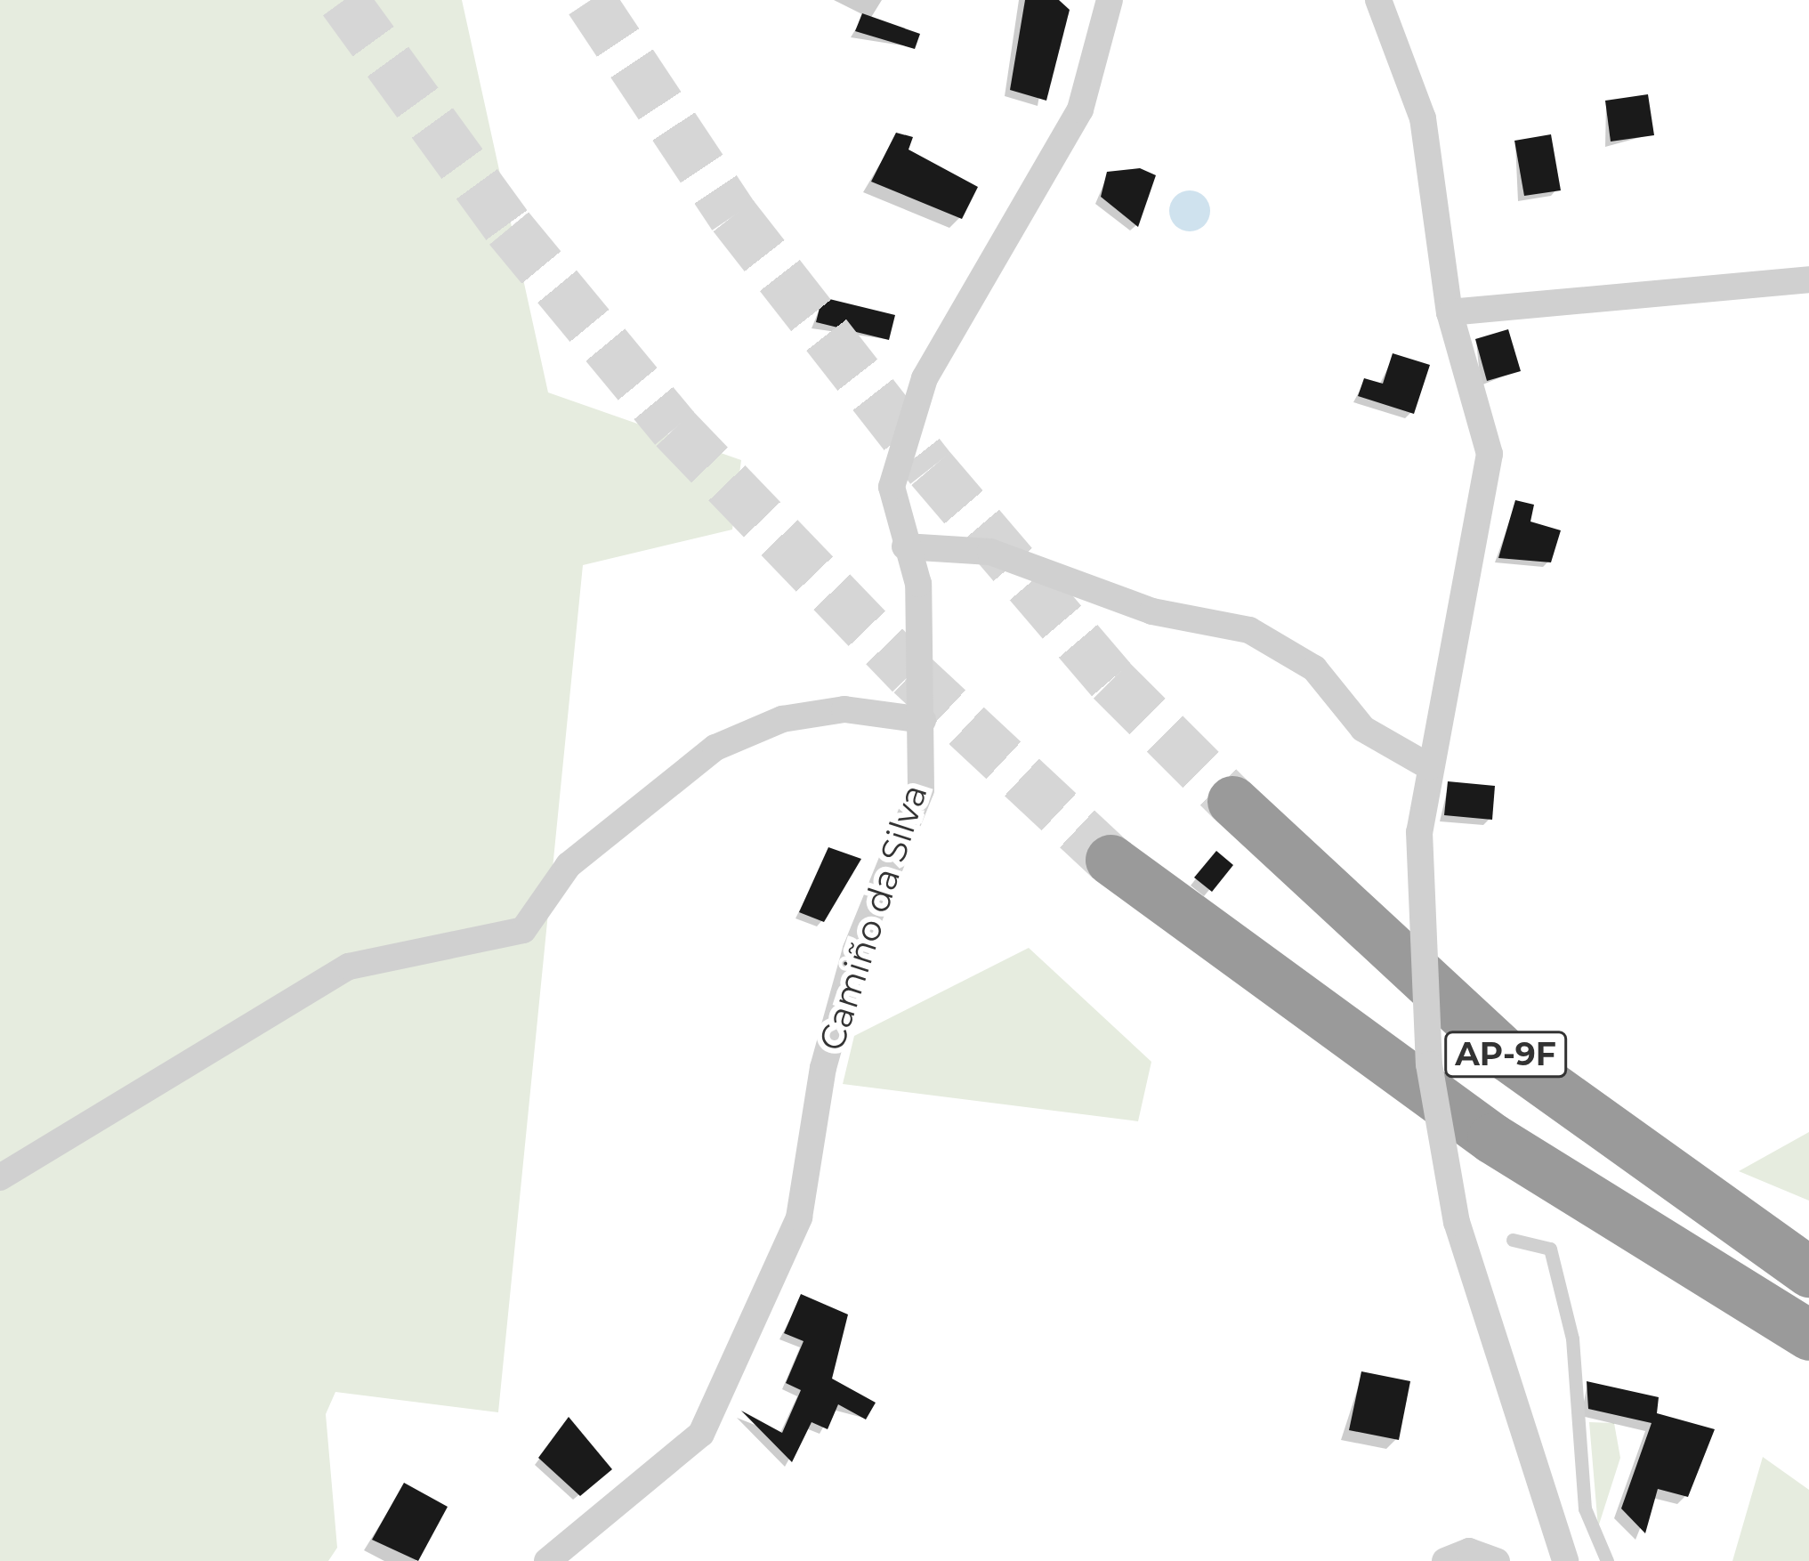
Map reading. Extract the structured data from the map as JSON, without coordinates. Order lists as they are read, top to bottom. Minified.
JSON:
{"streets":{"highway":["AP-9F"],"street":["Camiño da Silva"]}}
